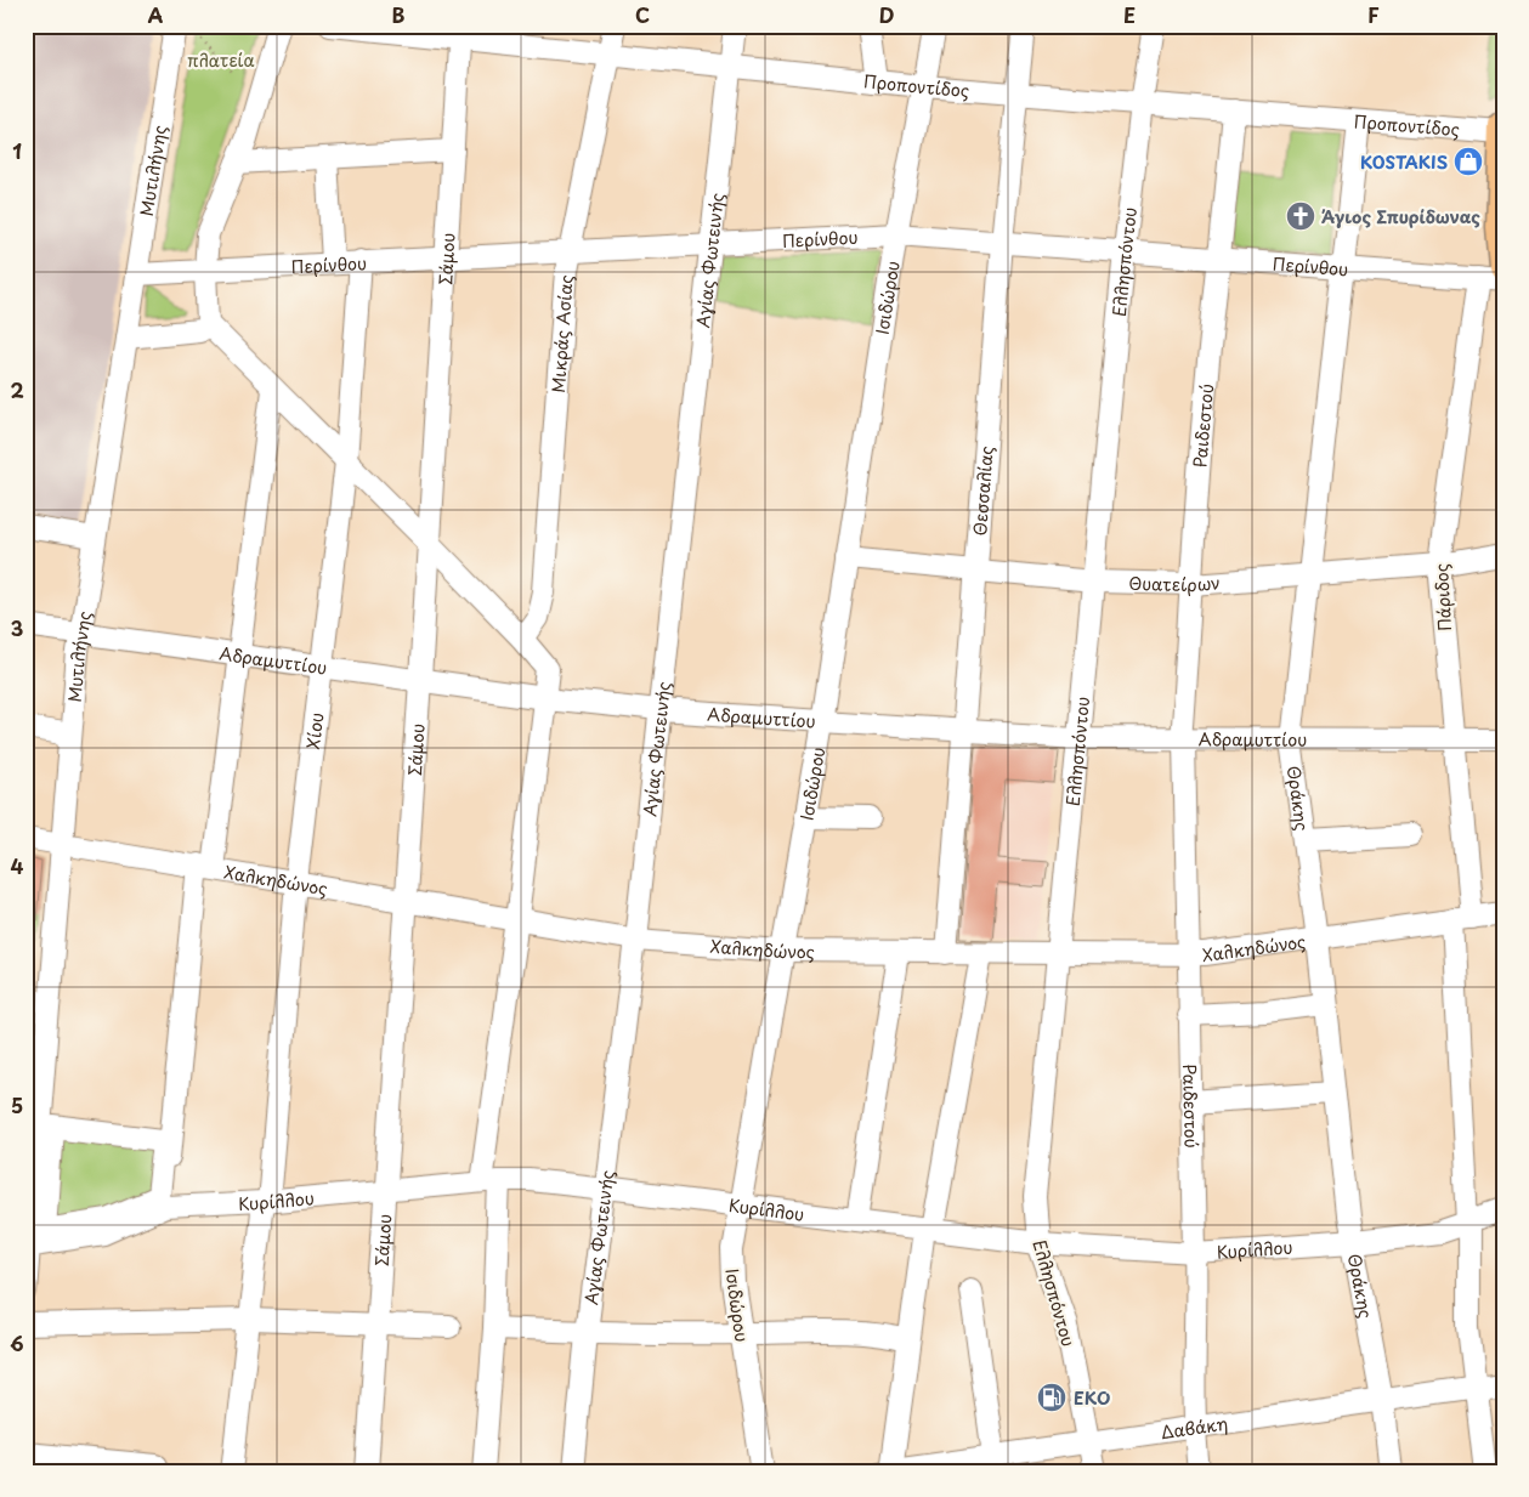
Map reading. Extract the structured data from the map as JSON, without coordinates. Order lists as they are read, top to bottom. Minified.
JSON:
{"streets":{"street":["Προποντίδος","Μυτιλήνης","Περίνθου","Σάμου","Αγίας Φωτεινής","Ελλησπόντου","Ισιδώρου","Μικράς Ασίας","Ραιδεστού","Θεσσαλίας","Θυατείρων","Πάριδος","Αδραμυττίου","Χίου","Θράκης","Χαλκηδώνος","Κυρίλλου","Δαβάκη"]},"crossings":[["Προποντίδος","Σάμου"],["Προποντίδος","Αγίας Φωτεινής"],["Προποντίδος","Ελλησπόντου"],["Προποντίδος","Ισιδώρου"],["Προποντίδος","Μικράς Ασίας"],["Προποντίδος","Ραιδεστού"],["Προποντίδος","Θεσσαλίας"],["Προποντίδος","Θράκης"],["Μυτιλήνης","Περίνθου"],["Μυτιλήνης","Αδραμυττίου"],["Μυτιλήνης","Χαλκηδώνος"],["Μυτιλήνης","Κυρίλλου"],["Περίνθου","Σάμου"],["Περίνθου","Αγίας Φωτεινής"],["Περίνθου","Ελλησπόντου"],["Περίνθου","Ισιδώρου"],["Περίνθου","Μικράς Ασίας"],["Περίνθου","Ραιδεστού"],["Περίνθου","Θεσσαλίας"],["Περίνθου","Πάριδος"],["Περίνθου","Χίου"],["Περίνθου","Θράκης"],["Σάμου","Αδραμυττίου"],["Σάμου","Χαλκηδώνος"],["Σάμου","Κυρίλλου"],["Αγίας Φωτεινής","Αδραμυττίου"],["Αγίας Φωτεινής","Χαλκηδώνος"],["Αγίας Φωτεινής","Κυρίλλου"],["Ελλησπόντου","Θυατείρων"],["Ελλησπόντου","Αδραμυττίου"],["Ελλησπόντου","Χαλκηδώνος"],["Ελλησπόντου","Κυρίλλου"],["Ελλησπόντου","Δαβάκη"],["Ισιδώρου","Θυατείρων"],["Ισιδώρου","Αδραμυττίου"],["Ισιδώρου","Χαλκηδώνος"],["Ισιδώρου","Κυρίλλου"],["Ραιδεστού","Θυατείρων"],["Ραιδεστού","Αδραμυττίου"],["Ραιδεστού","Χαλκηδώνος"],["Ραιδεστού","Κυρίλλου"],["Ραιδεστού","Δαβάκη"],["Θεσσαλίας","Θυατείρων"],["Θεσσαλίας","Αδραμυττίου"],["Θεσσαλίας","Χαλκηδώνος"],["Θυατείρων","Πάριδος"],["Θυατείρων","Θράκης"],["Πάριδος","Αδραμυττίου"],["Πάριδος","Χαλκηδώνος"],["Πάριδος","Κυρίλλου"],["Πάριδος","Δαβάκη"],["Αδραμυττίου","Χίου"],["Αδραμυττίου","Θράκης"],["Χίου","Χαλκηδώνος"],["Χίου","Κυρίλλου"],["Θράκης","Χαλκηδώνος"],["Θράκης","Κυρίλλου"],["Θράκης","Δαβάκη"]],"parks":["πλατεία"],"places":{"shop":["KOSTAKIS"],"church":["Άγιος Σπυρίδωνας"],"fuel station":["ΕΚΟ"]},"grid":{"columns":["A","B","C","D","E","F"],"rows":["1","2","3","4","5","6"]}}
